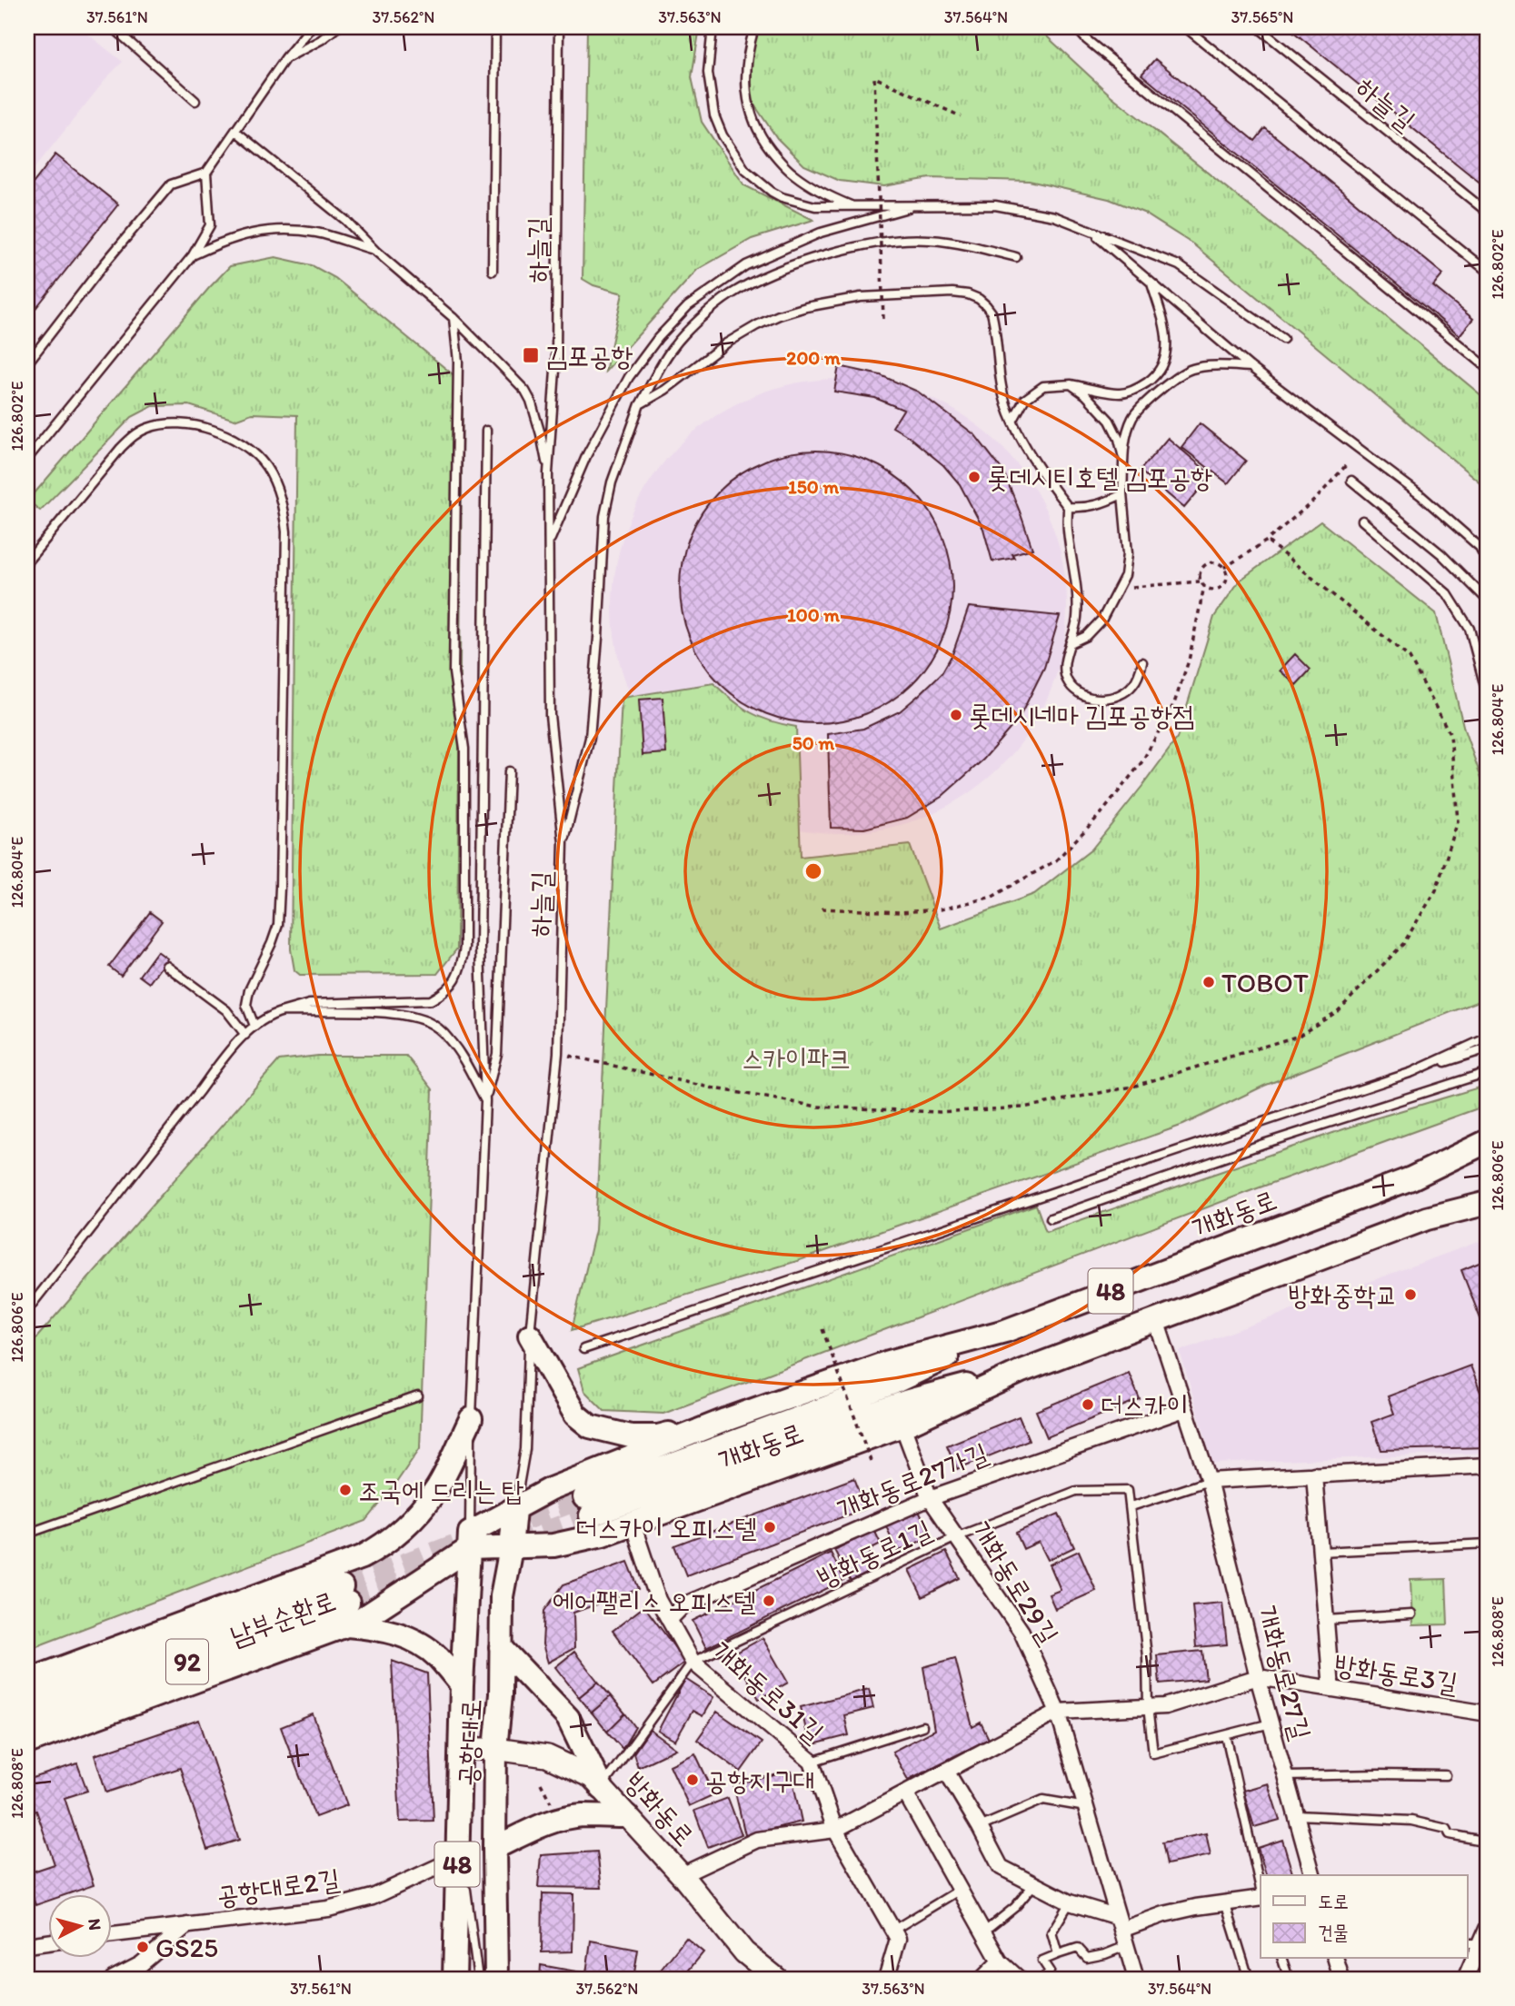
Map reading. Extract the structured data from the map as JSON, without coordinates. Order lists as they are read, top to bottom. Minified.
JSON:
{"streets":{"main road":["개화동로","48","남부순환로","92","공항대로","방화동로"],"street":["개화동로27가길","개화동로29길","개화동로27길","방화동로3길","개화동로31길","공항대로2길"],"lane":["하늘길","방화동로1길"]},"crossings":[["하늘길","개화동로"],["하늘길","남부순환로"],["하늘길","공항대로"],["개화동로","개화동로29길"],["개화동로","남부순환로"],["개화동로","개화동로27길"],["개화동로","개화동로31길"],["개화동로","공항대로"],["개화동로27가길","개화동로29길"],["개화동로27가길","개화동로27길"],["개화동로27가길","개화동로31길"],["방화동로1길","개화동로29길"],["방화동로1길","개화동로31길"],["방화동로1길","방화동로"],["개화동로29길","방화동로3길"],["남부순환로","92"],["남부순환로","공항대로"],["개화동로27길","방화동로3길"],["방화동로3길","개화동로31길"],["방화동로3길","방화동로"],["공항대로","방화동로"],["공항대로","공항대로2길"]],"parks":["스카이파크"],"places":{"transit":["김포공항"],"other":["롯데시티호텔 김포공항","롯데시네마 김포공항점","TOBOT","방화중학교","더스카이","조국에 드리는 탑","더스카이 오피스텔","에어팰리스 오피스텔","공항지구대","GS25"]},"legend":["도로","건물"],"north":"right","coordinates":["37.561°N","37.562°N","37.563°N","37.564°N","37.565°N","126.802°E","126.804°E","126.806°E","126.808°E"],"rings":["200 m","150 m","100 m","50 m"]}
